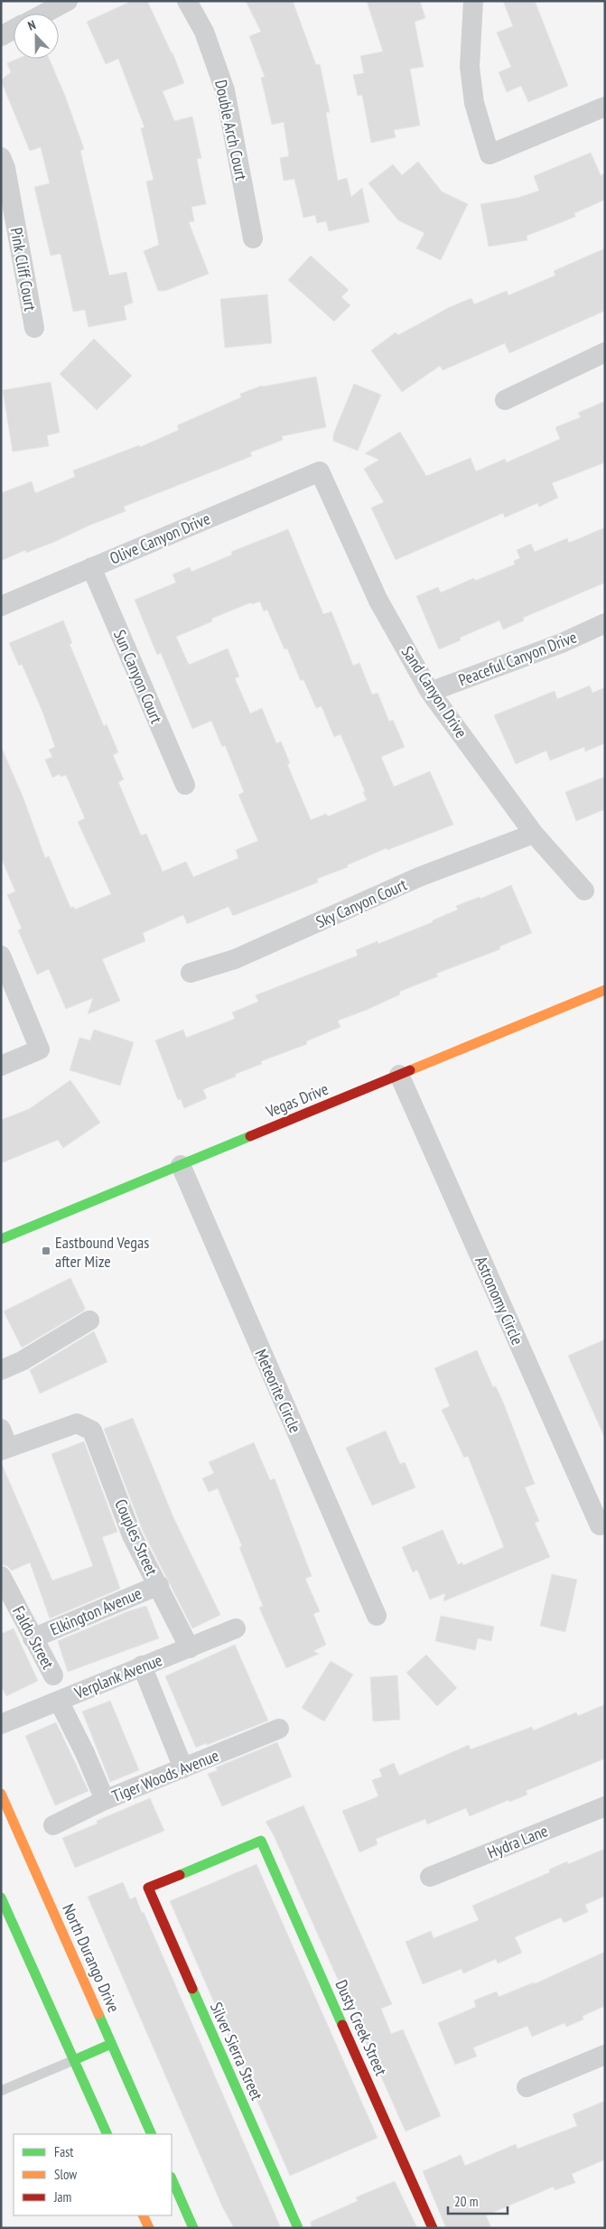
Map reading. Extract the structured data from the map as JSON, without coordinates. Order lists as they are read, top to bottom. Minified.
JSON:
{"streets":{"main road":["Vegas Drive","North Durango Drive","Dusty Creek Street","Silver Sierra Street"],"street":["Double Arch Court","Pink Cliff Court","Olive Canyon Drive","Peaceful Canyon Drive","Sun Canyon Court","Sand Canyon Drive","Sky Canyon Court","Astronomy Circle","Meteorite Circle","Couples Street","Elkington Avenue","Faldo Street","Verplank Avenue","Tiger Woods Avenue","Hydra Lane"]},"crossings":[["Olive Canyon Drive","Sun Canyon Court"],["Olive Canyon Drive","Sand Canyon Drive"],["Peaceful Canyon Drive","Sand Canyon Drive"],["Sand Canyon Drive","Sky Canyon Court"],["Vegas Drive","Astronomy Circle"],["Vegas Drive","Meteorite Circle"],["Couples Street","Elkington Avenue"],["Couples Street","Verplank Avenue"],["Elkington Avenue","Faldo Street"],["Dusty Creek Street","Silver Sierra Street"]],"places":{"transit":["Eastbound Vegas after Mize"]},"legend":["Fast","Slow","Jam"],"scale_bar":"20 m","north":"top"}
